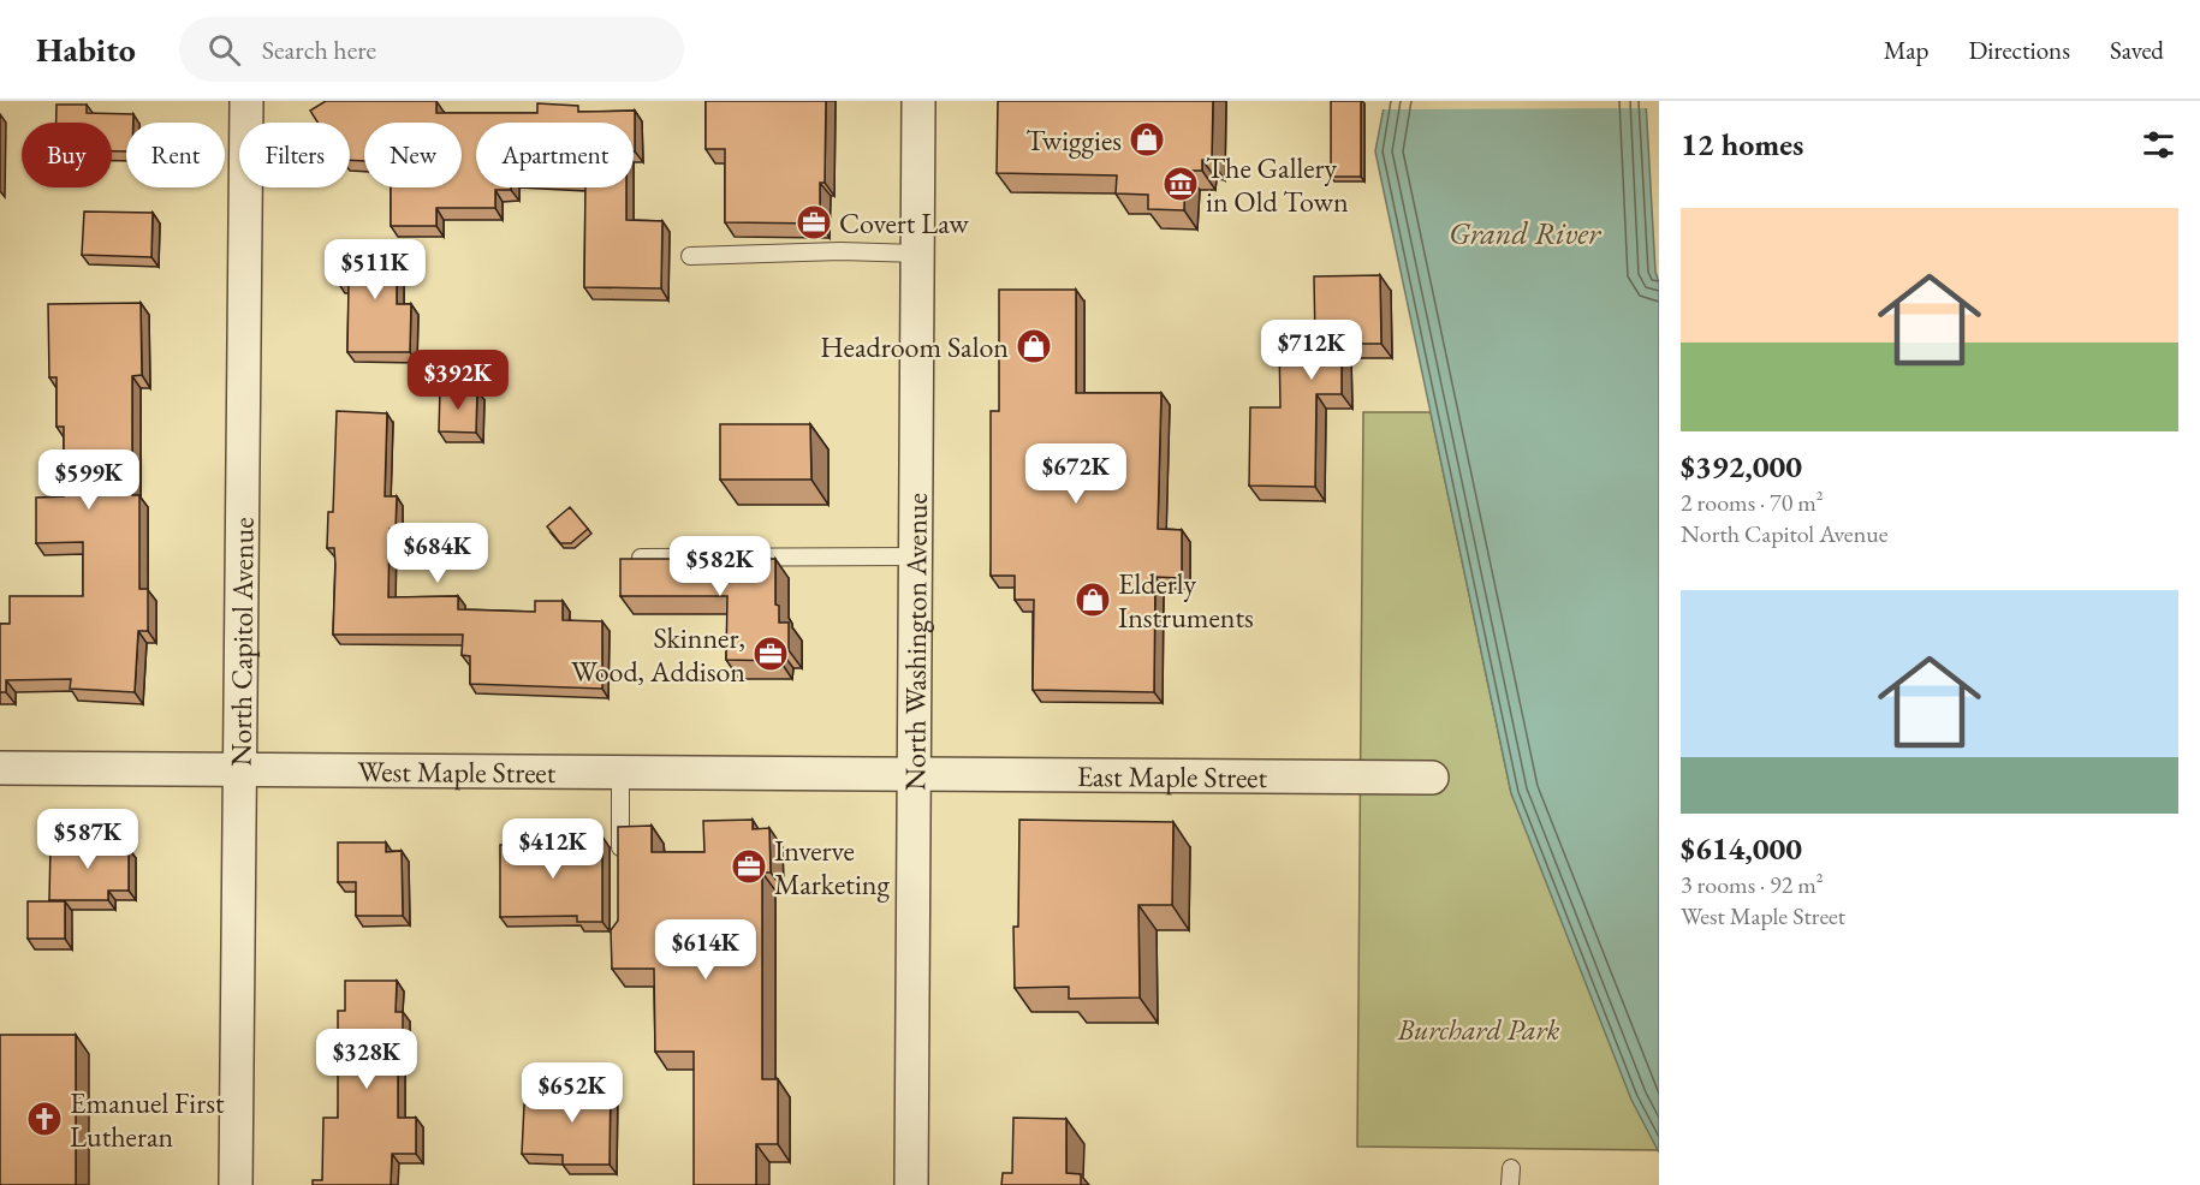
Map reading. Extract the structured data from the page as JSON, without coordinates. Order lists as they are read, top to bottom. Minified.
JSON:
{"streets":{"street":["North Capitol Avenue","North Washington Avenue","West Maple Street","East Maple Street"]},"crossings":[["North Capitol Avenue","West Maple Street"],["North Washington Avenue","West Maple Street"],["North Washington Avenue","East Maple Street"],["West Maple Street","East Maple Street"]],"water":["Grand River"],"parks":["Burchard Park"],"places":{"shop":["Twiggies","Headroom Salon","Elderly Instruments"],"museum":["The Gallery in Old Town"],"office":["Covert Law","Skinner, Wood, Addison","Inverve Marketing"],"church":["Emanuel First Lutheran"]},"page":{"header":"Habito","search":"Search here","nav":["Map","Directions","Saved"],"heading":"12 homes","chip":["Buy","Rent","Filters","New","Apartment"],"list":[{"name":"$392,000","note":"2 rooms · 70 m² · North Capitol Avenue"},{"name":"$614,000","note":"3 rooms · 92 m² · West Maple Street"}],"price":["$511K","$712K","$392K","$672K","$599K","$684K","$582K","$587K","$412K","$614K","$328K","$652K"]}}
